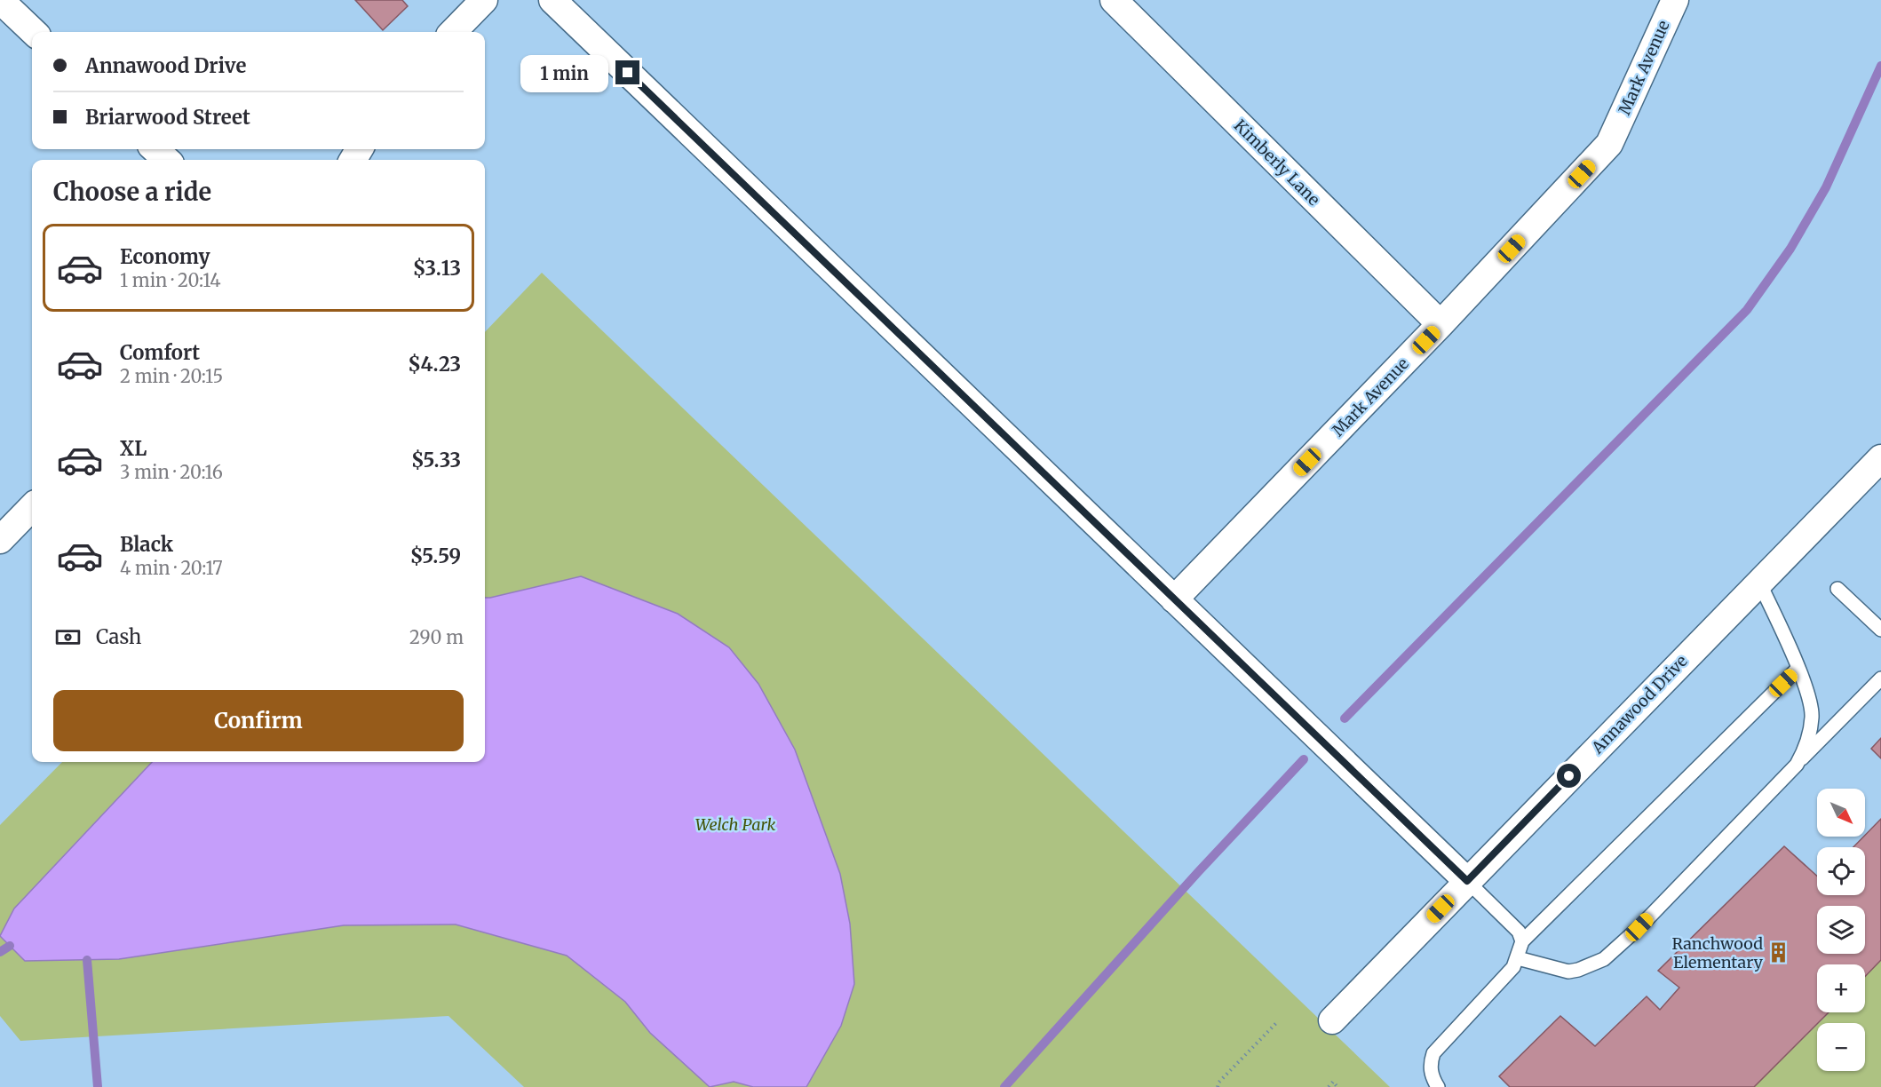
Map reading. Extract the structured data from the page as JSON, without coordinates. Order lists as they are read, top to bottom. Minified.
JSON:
{"streets":{"street":["Mark Avenue","Kimberly Lane","Annawood Drive"]},"crossings":[["Mark Avenue","Kimberly Lane"]],"parks":["Welch Park"],"places":{"building":["Ranchwood Elementary"]},"north":"bottom right","page":{"banner":["Annawood Drive","Briarwood Street"],"bubble":"1 min","heading":"Choose a ride","list":[{"name":"Economy","note":"1 min · 20:14","value":"$3.13"},{"name":"Comfort","note":"2 min · 20:15","value":"$4.23"},{"name":"XL","note":"3 min · 20:16","value":"$5.33"},{"name":"Black","note":"4 min · 20:17","value":"$5.59"}],"pay":["Cash","290 m"],"buttons":"Confirm","map_buttons":["+","−"]}}
